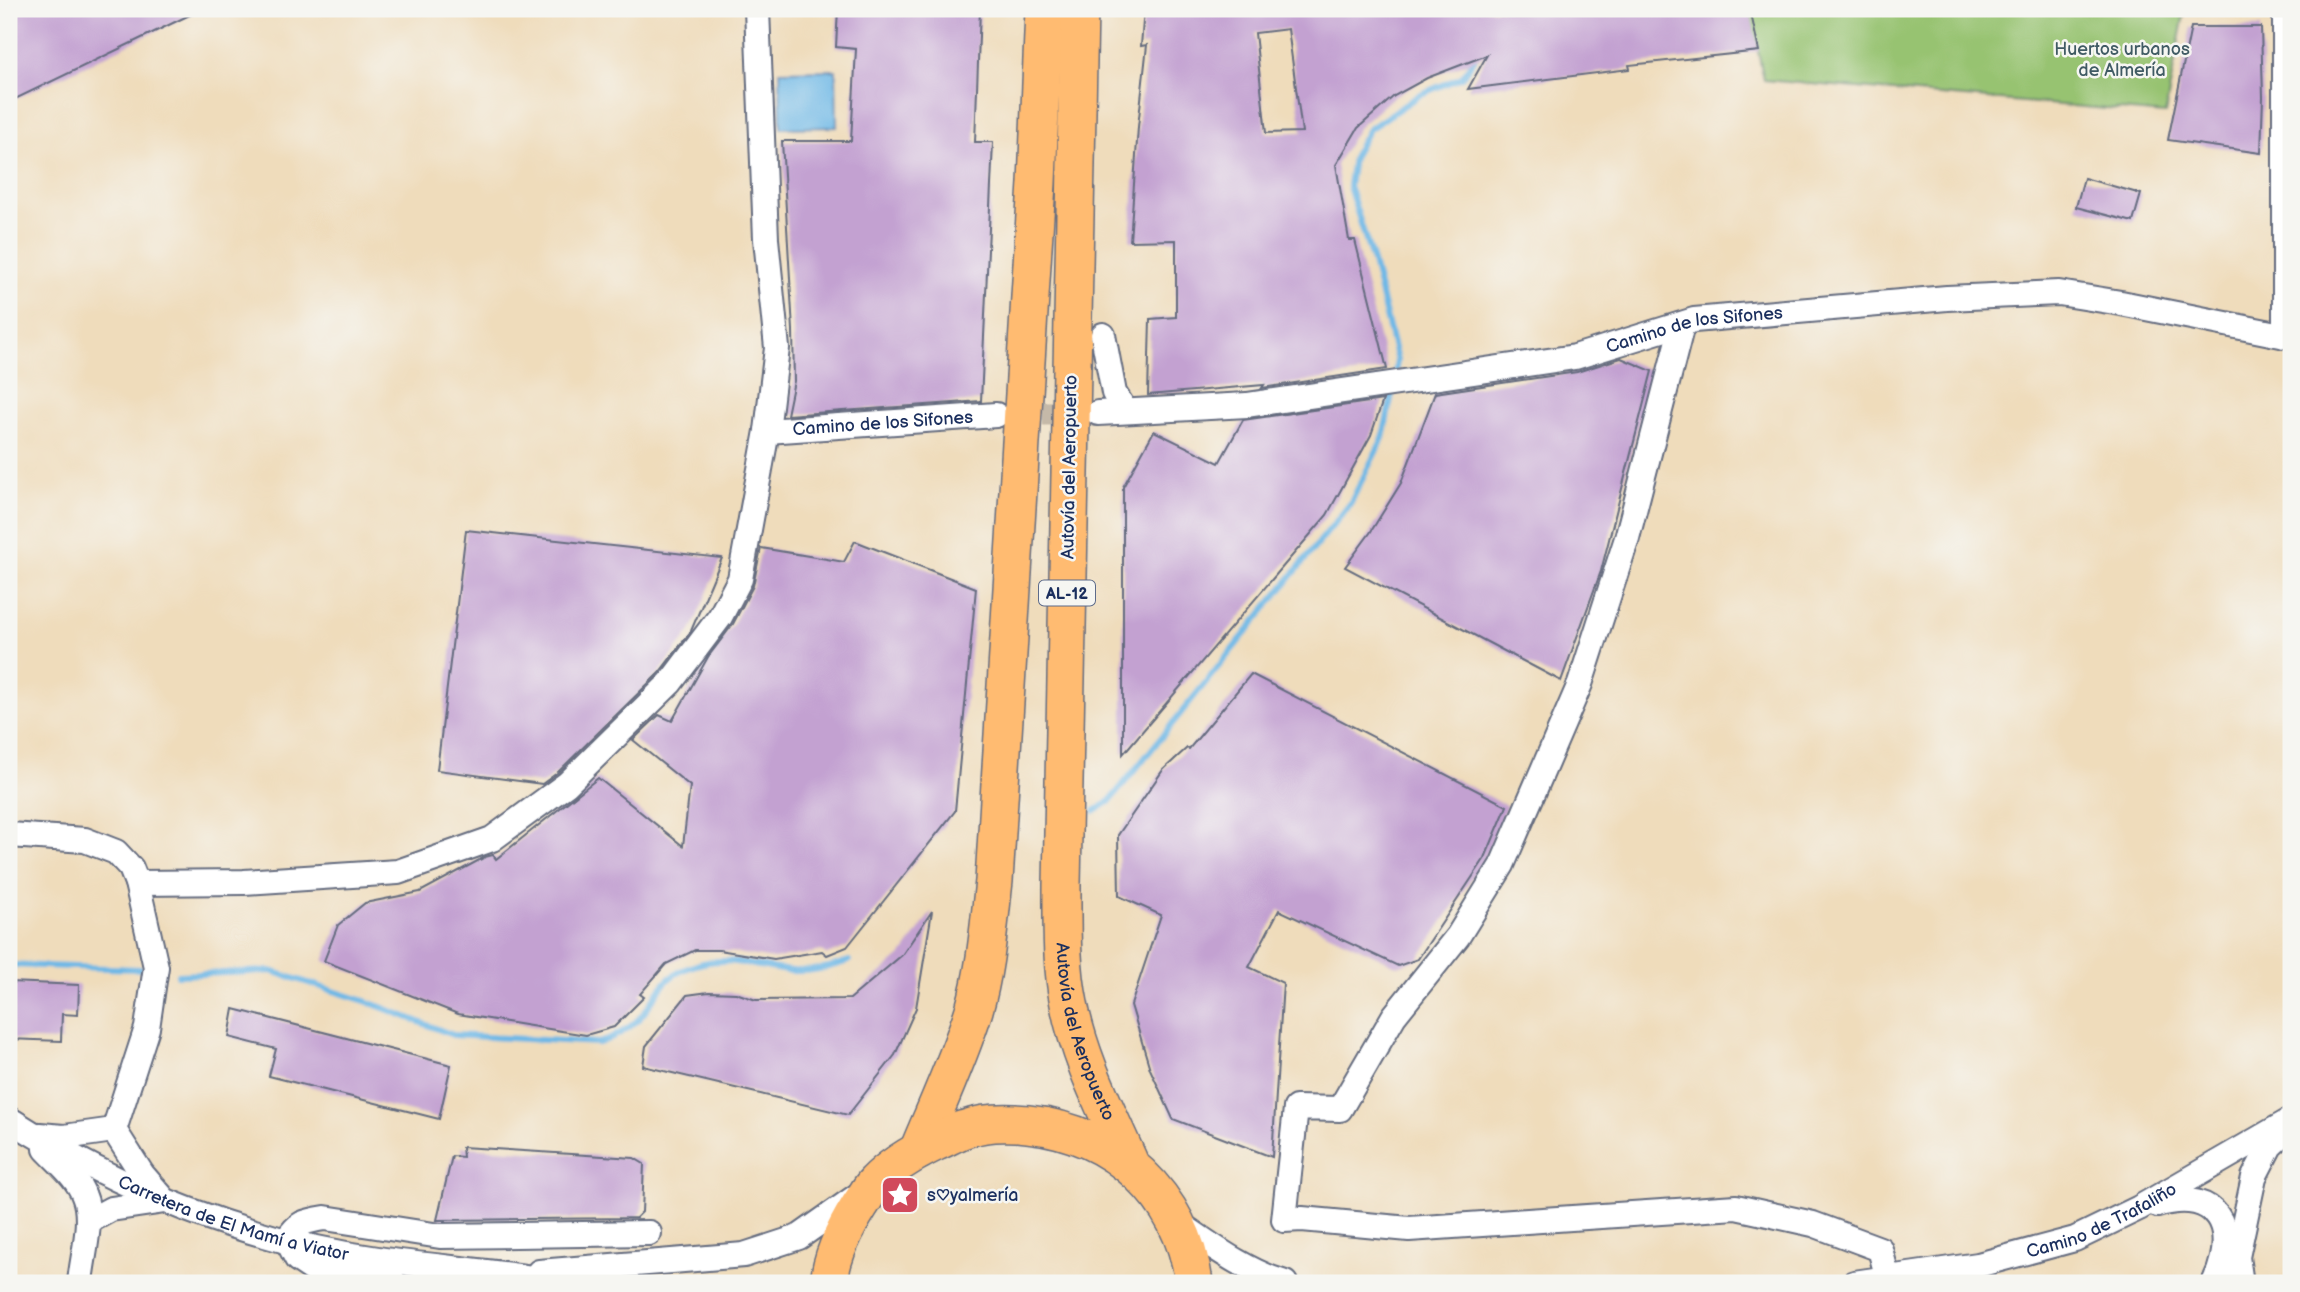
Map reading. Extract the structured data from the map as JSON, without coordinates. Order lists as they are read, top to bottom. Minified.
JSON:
{"streets":{"highway":["Autovía del Aeropuerto","AL-12"],"street":["Camino de los Sifones","Carretera de El Mamí a Viator","Camino de Trafaliño"]},"crossings":[["Autovía del Aeropuerto","AL-12"]],"parks":["Huertos urbanos de Almería"],"places":{"place":["s♥yalmería"]}}
